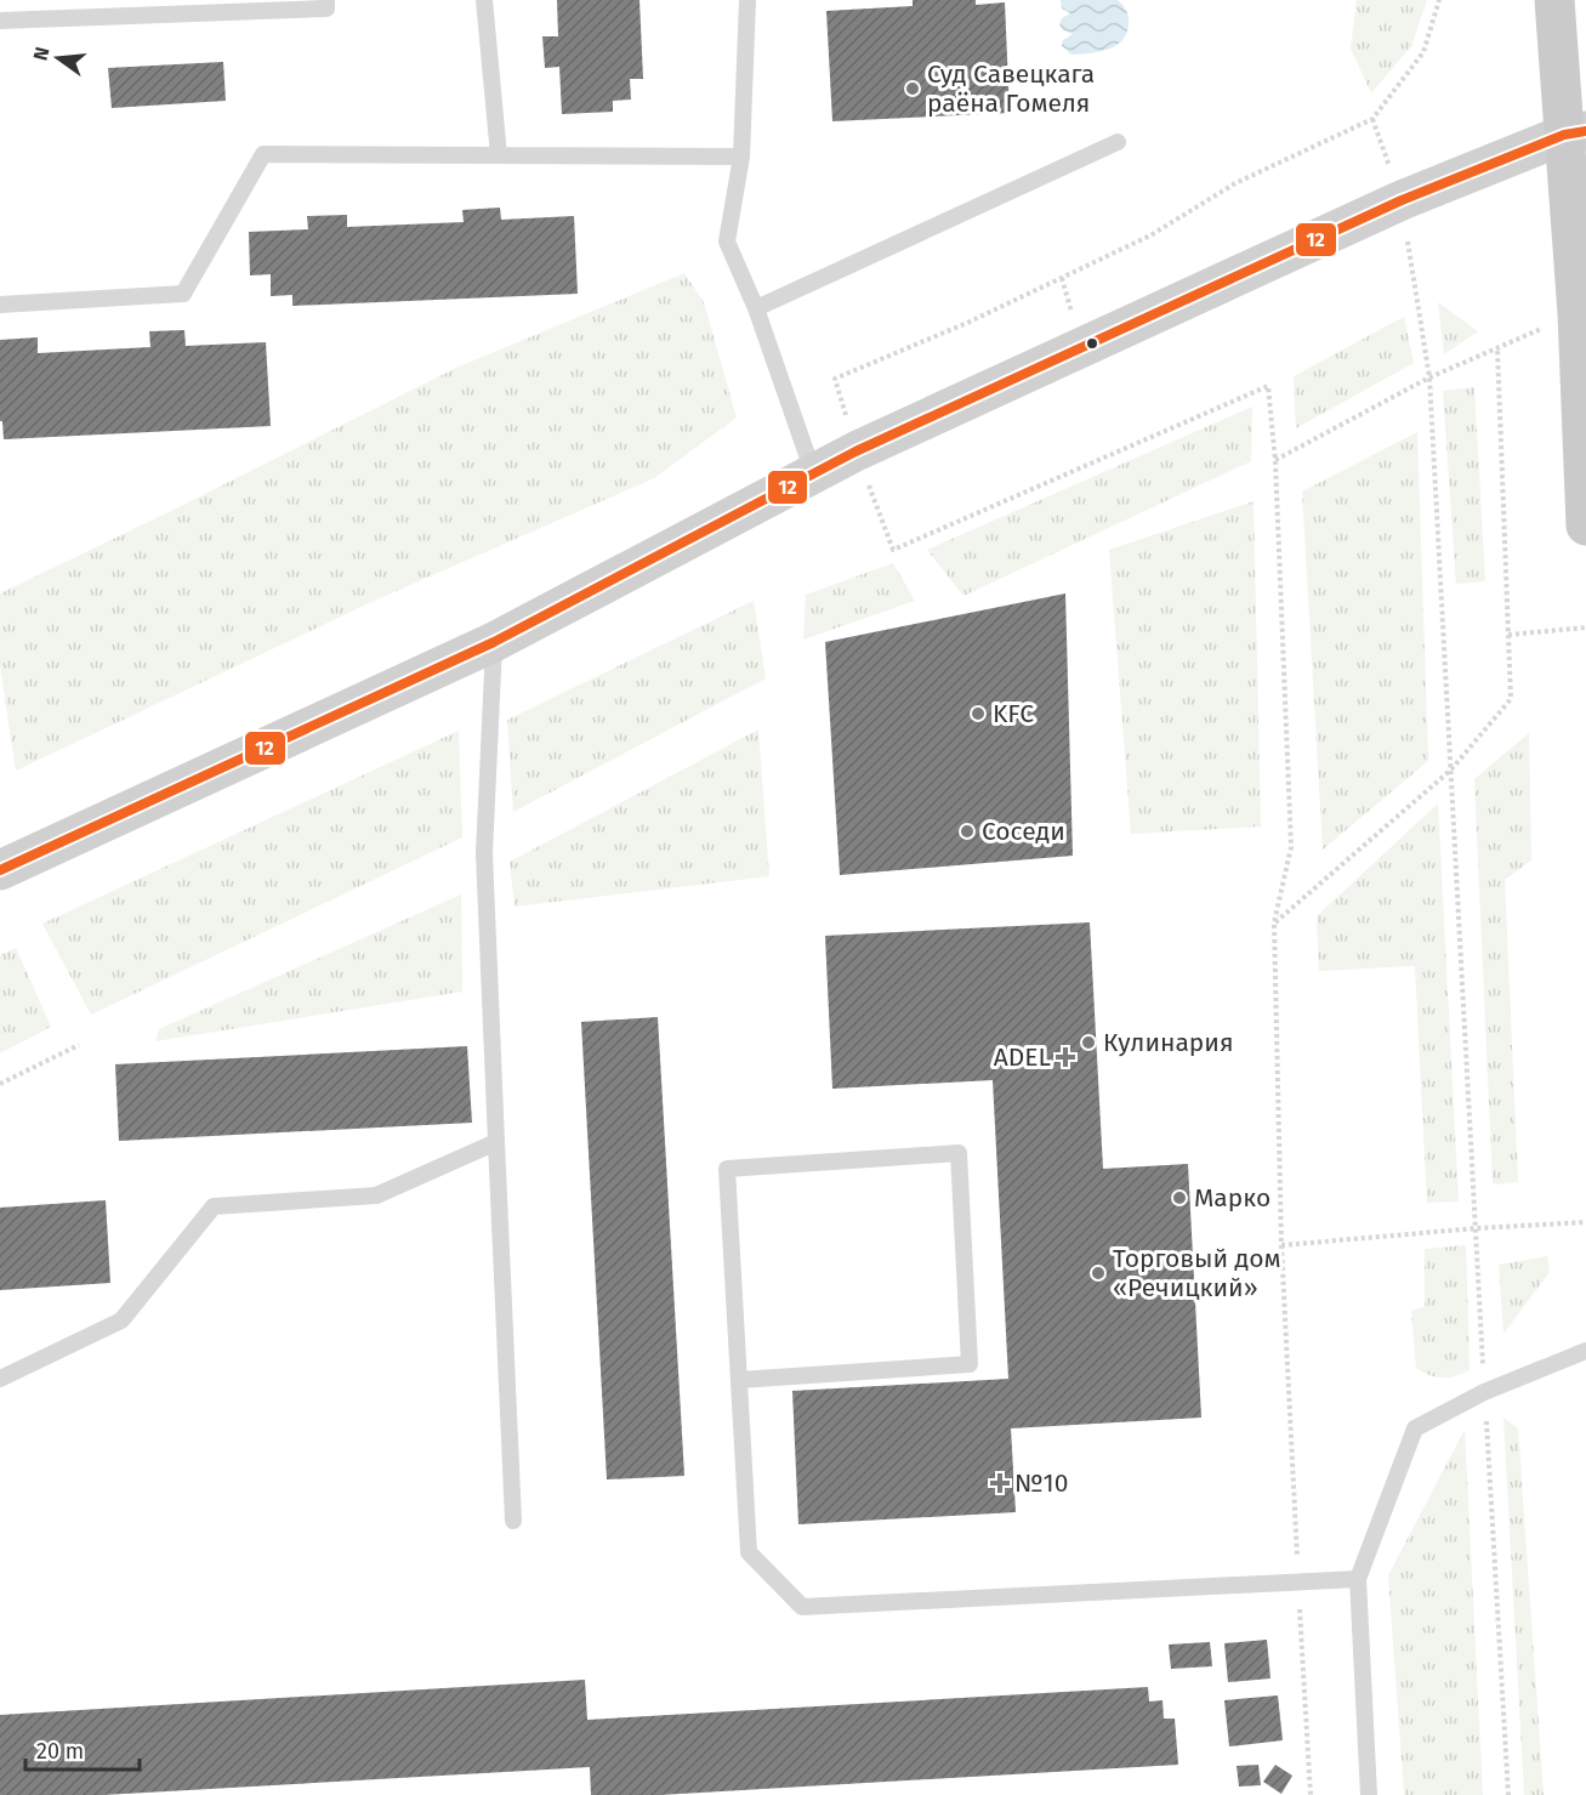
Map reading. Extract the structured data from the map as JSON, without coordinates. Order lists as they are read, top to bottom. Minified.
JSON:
{"places":{"other":["Суд Савецкага раёна Гомеля","KFC","Соседи","Кулинария","Марко","Торговый дом «Речицкий»"],"health":["ADEL","№10"]},"lines":["transit line 12"],"scale_bar":"20 m","north":"left"}
